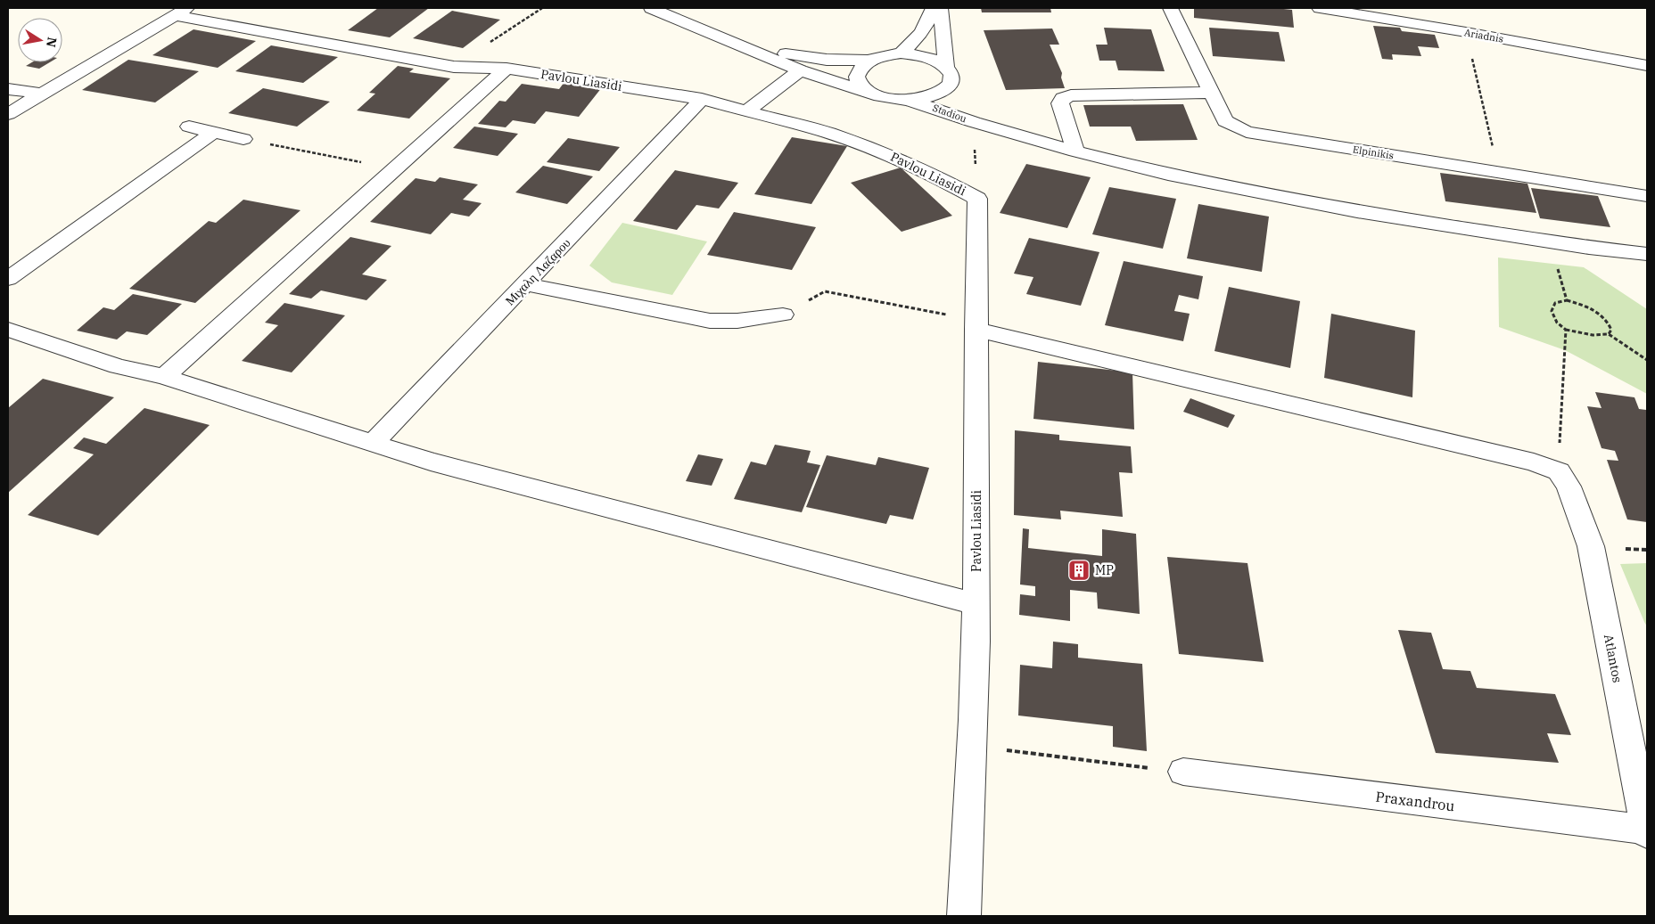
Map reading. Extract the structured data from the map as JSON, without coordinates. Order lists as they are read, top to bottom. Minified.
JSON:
{"streets":{"street":["Ariadnis","Pavlou Liasidi","Stadiou","Elpinikis","Μιχαλη Λαζαρου","Atlantos","Praxandrou"]},"crossings":[["Pavlou Liasidi","Μιχαλη Λαζαρου"],["Atlantos","Praxandrou"]],"places":{"building":["MP"]},"north":"right"}
